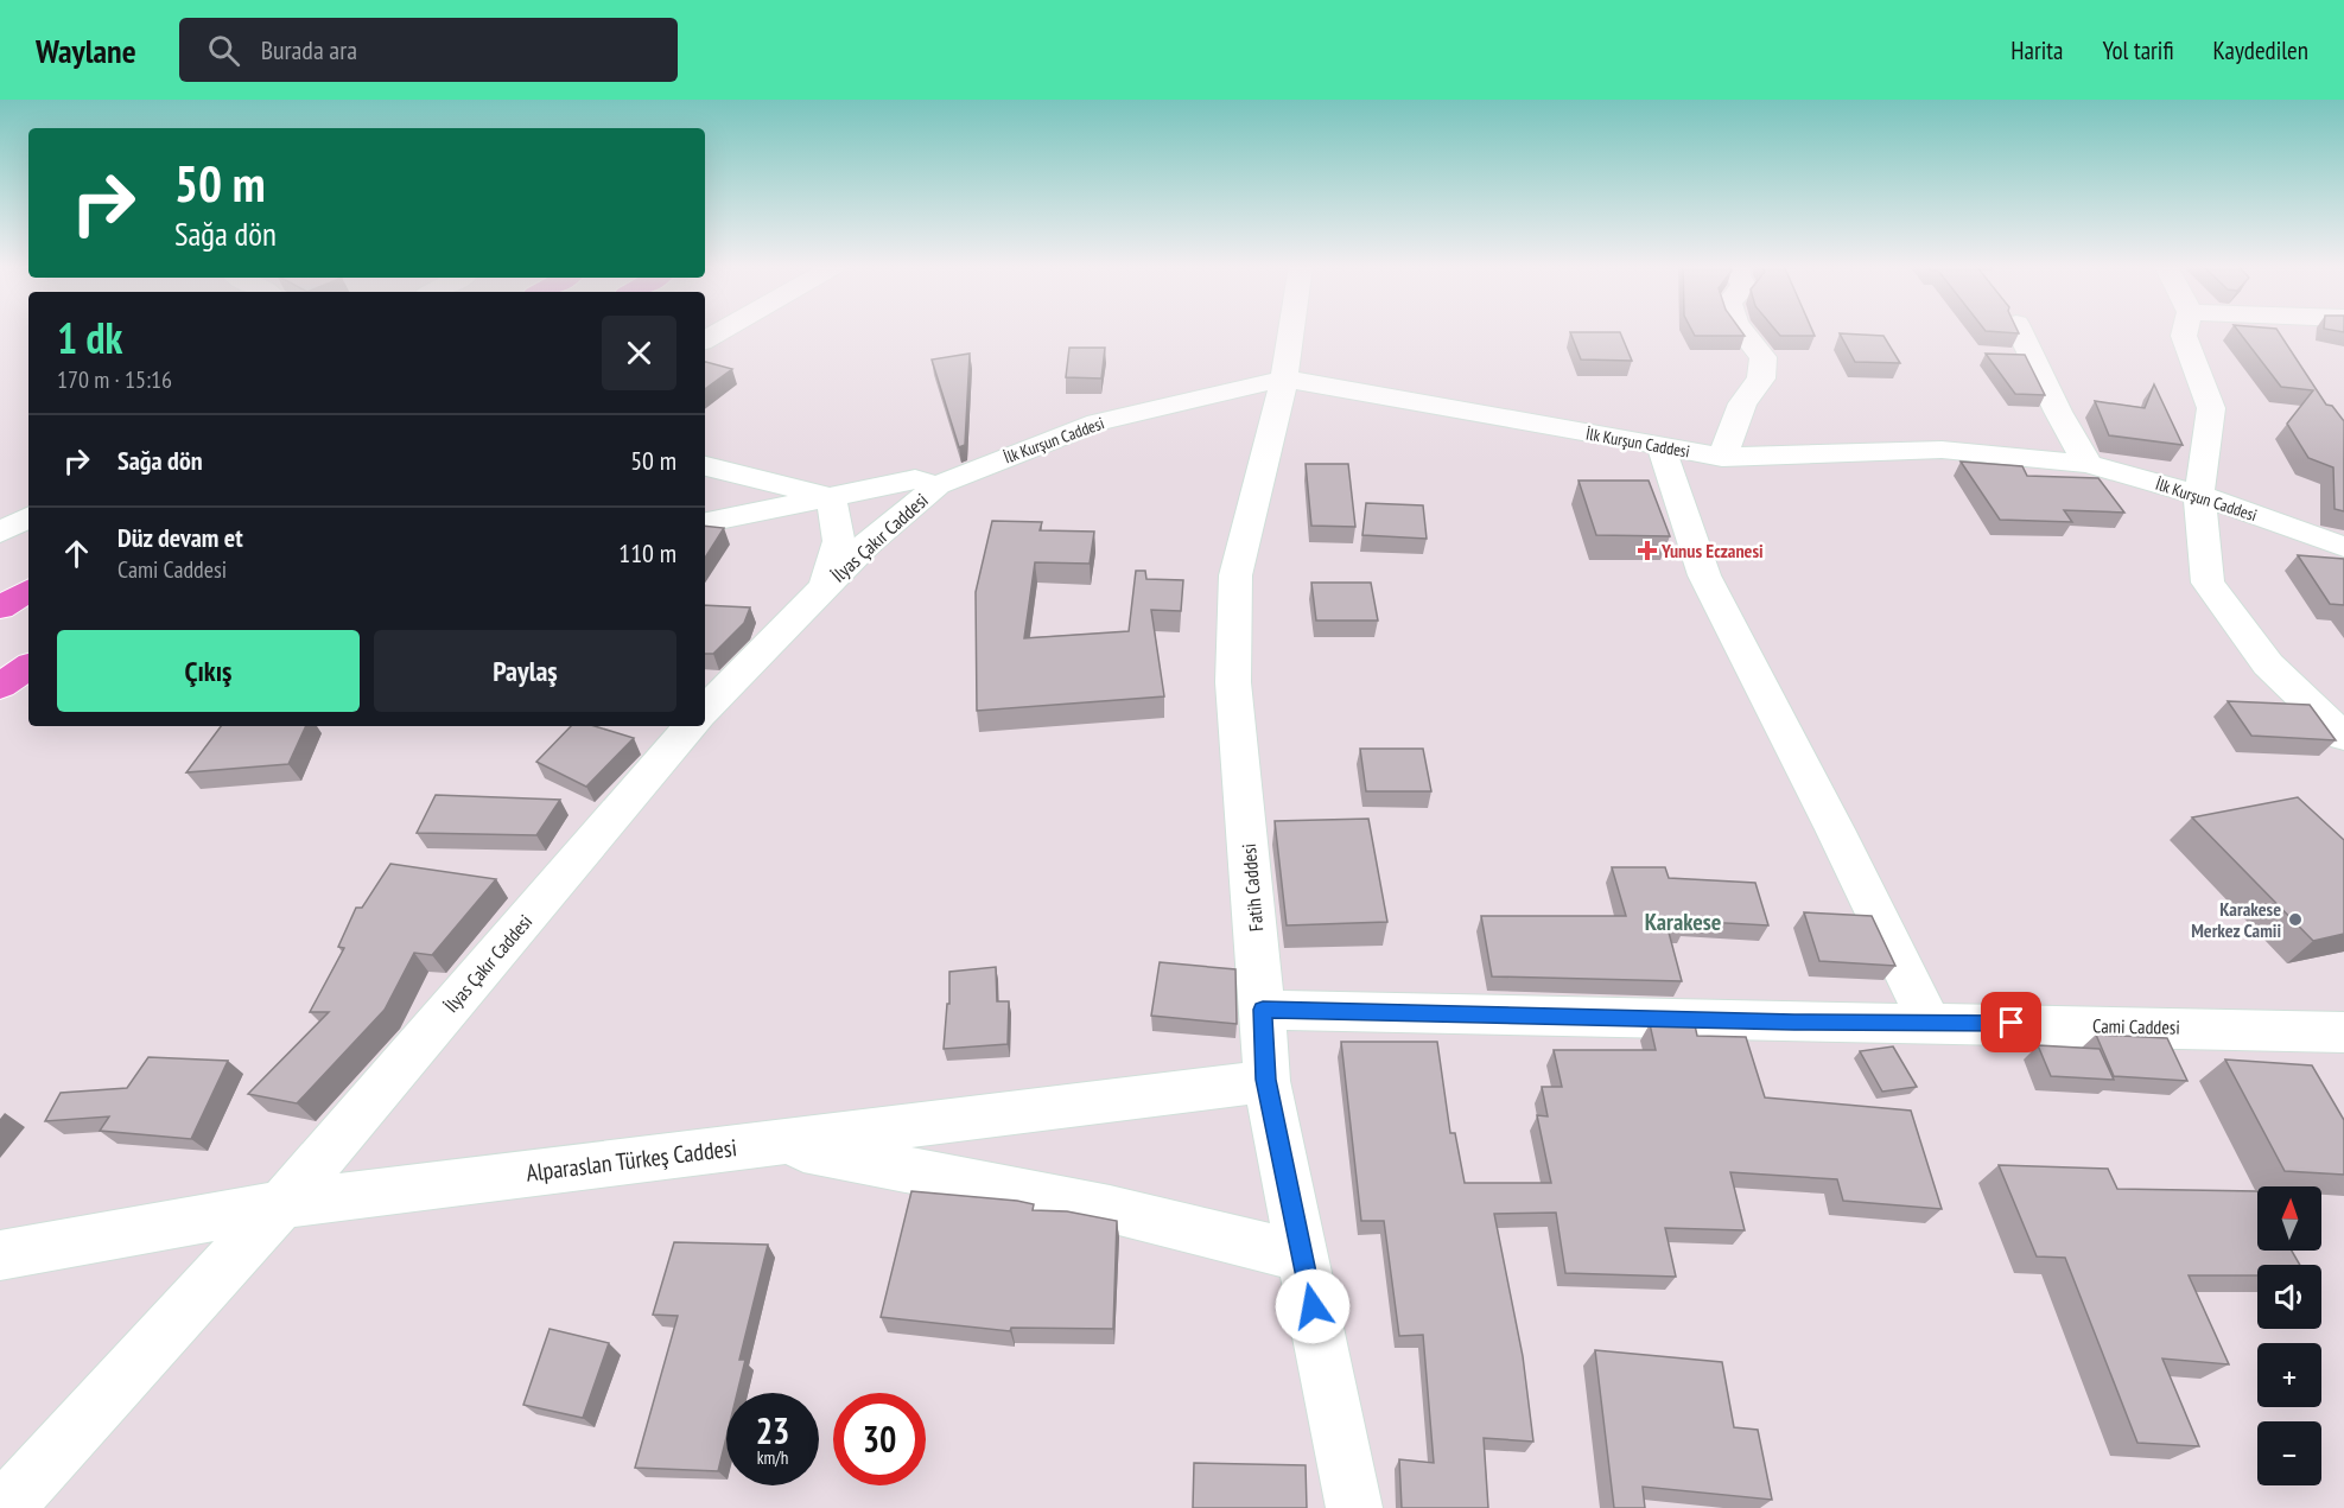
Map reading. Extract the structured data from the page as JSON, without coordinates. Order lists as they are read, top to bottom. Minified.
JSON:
{"streets":{"street":["İlk Kurşun Caddesi","İlyas Çakır Caddesi","Fatih Caddesi","Cami Caddesi","Alparaslan Türkeş Caddesi"]},"crossings":[["İlk Kurşun Caddesi","İlyas Çakır Caddesi"],["İlk Kurşun Caddesi","Fatih Caddesi"],["İlyas Çakır Caddesi","Alparaslan Türkeş Caddesi"],["Fatih Caddesi","Cami Caddesi"],["Fatih Caddesi","Alparaslan Türkeş Caddesi"]],"districts":["Karakese"],"places":{"health":["Yunus Eczanesi"],"other":["Karakese Merkez Camii"]},"north":"top","page":{"header":"Waylane","search":"Burada ara","nav":["Harita","Yol tarifi","Kaydedilen"],"turn":["50 m","Sağa dön"],"heading":["1 dk","170 m · 15:16"],"list":[{"name":"Sağa dön","value":"50 m"},{"name":"Düz devam et","note":"Cami Caddesi","value":"110 m"}],"buttons":["Çıkış","Paylaş"],"map_buttons":["+","−"],"speed":"23 km/h","limit":"30"}}
